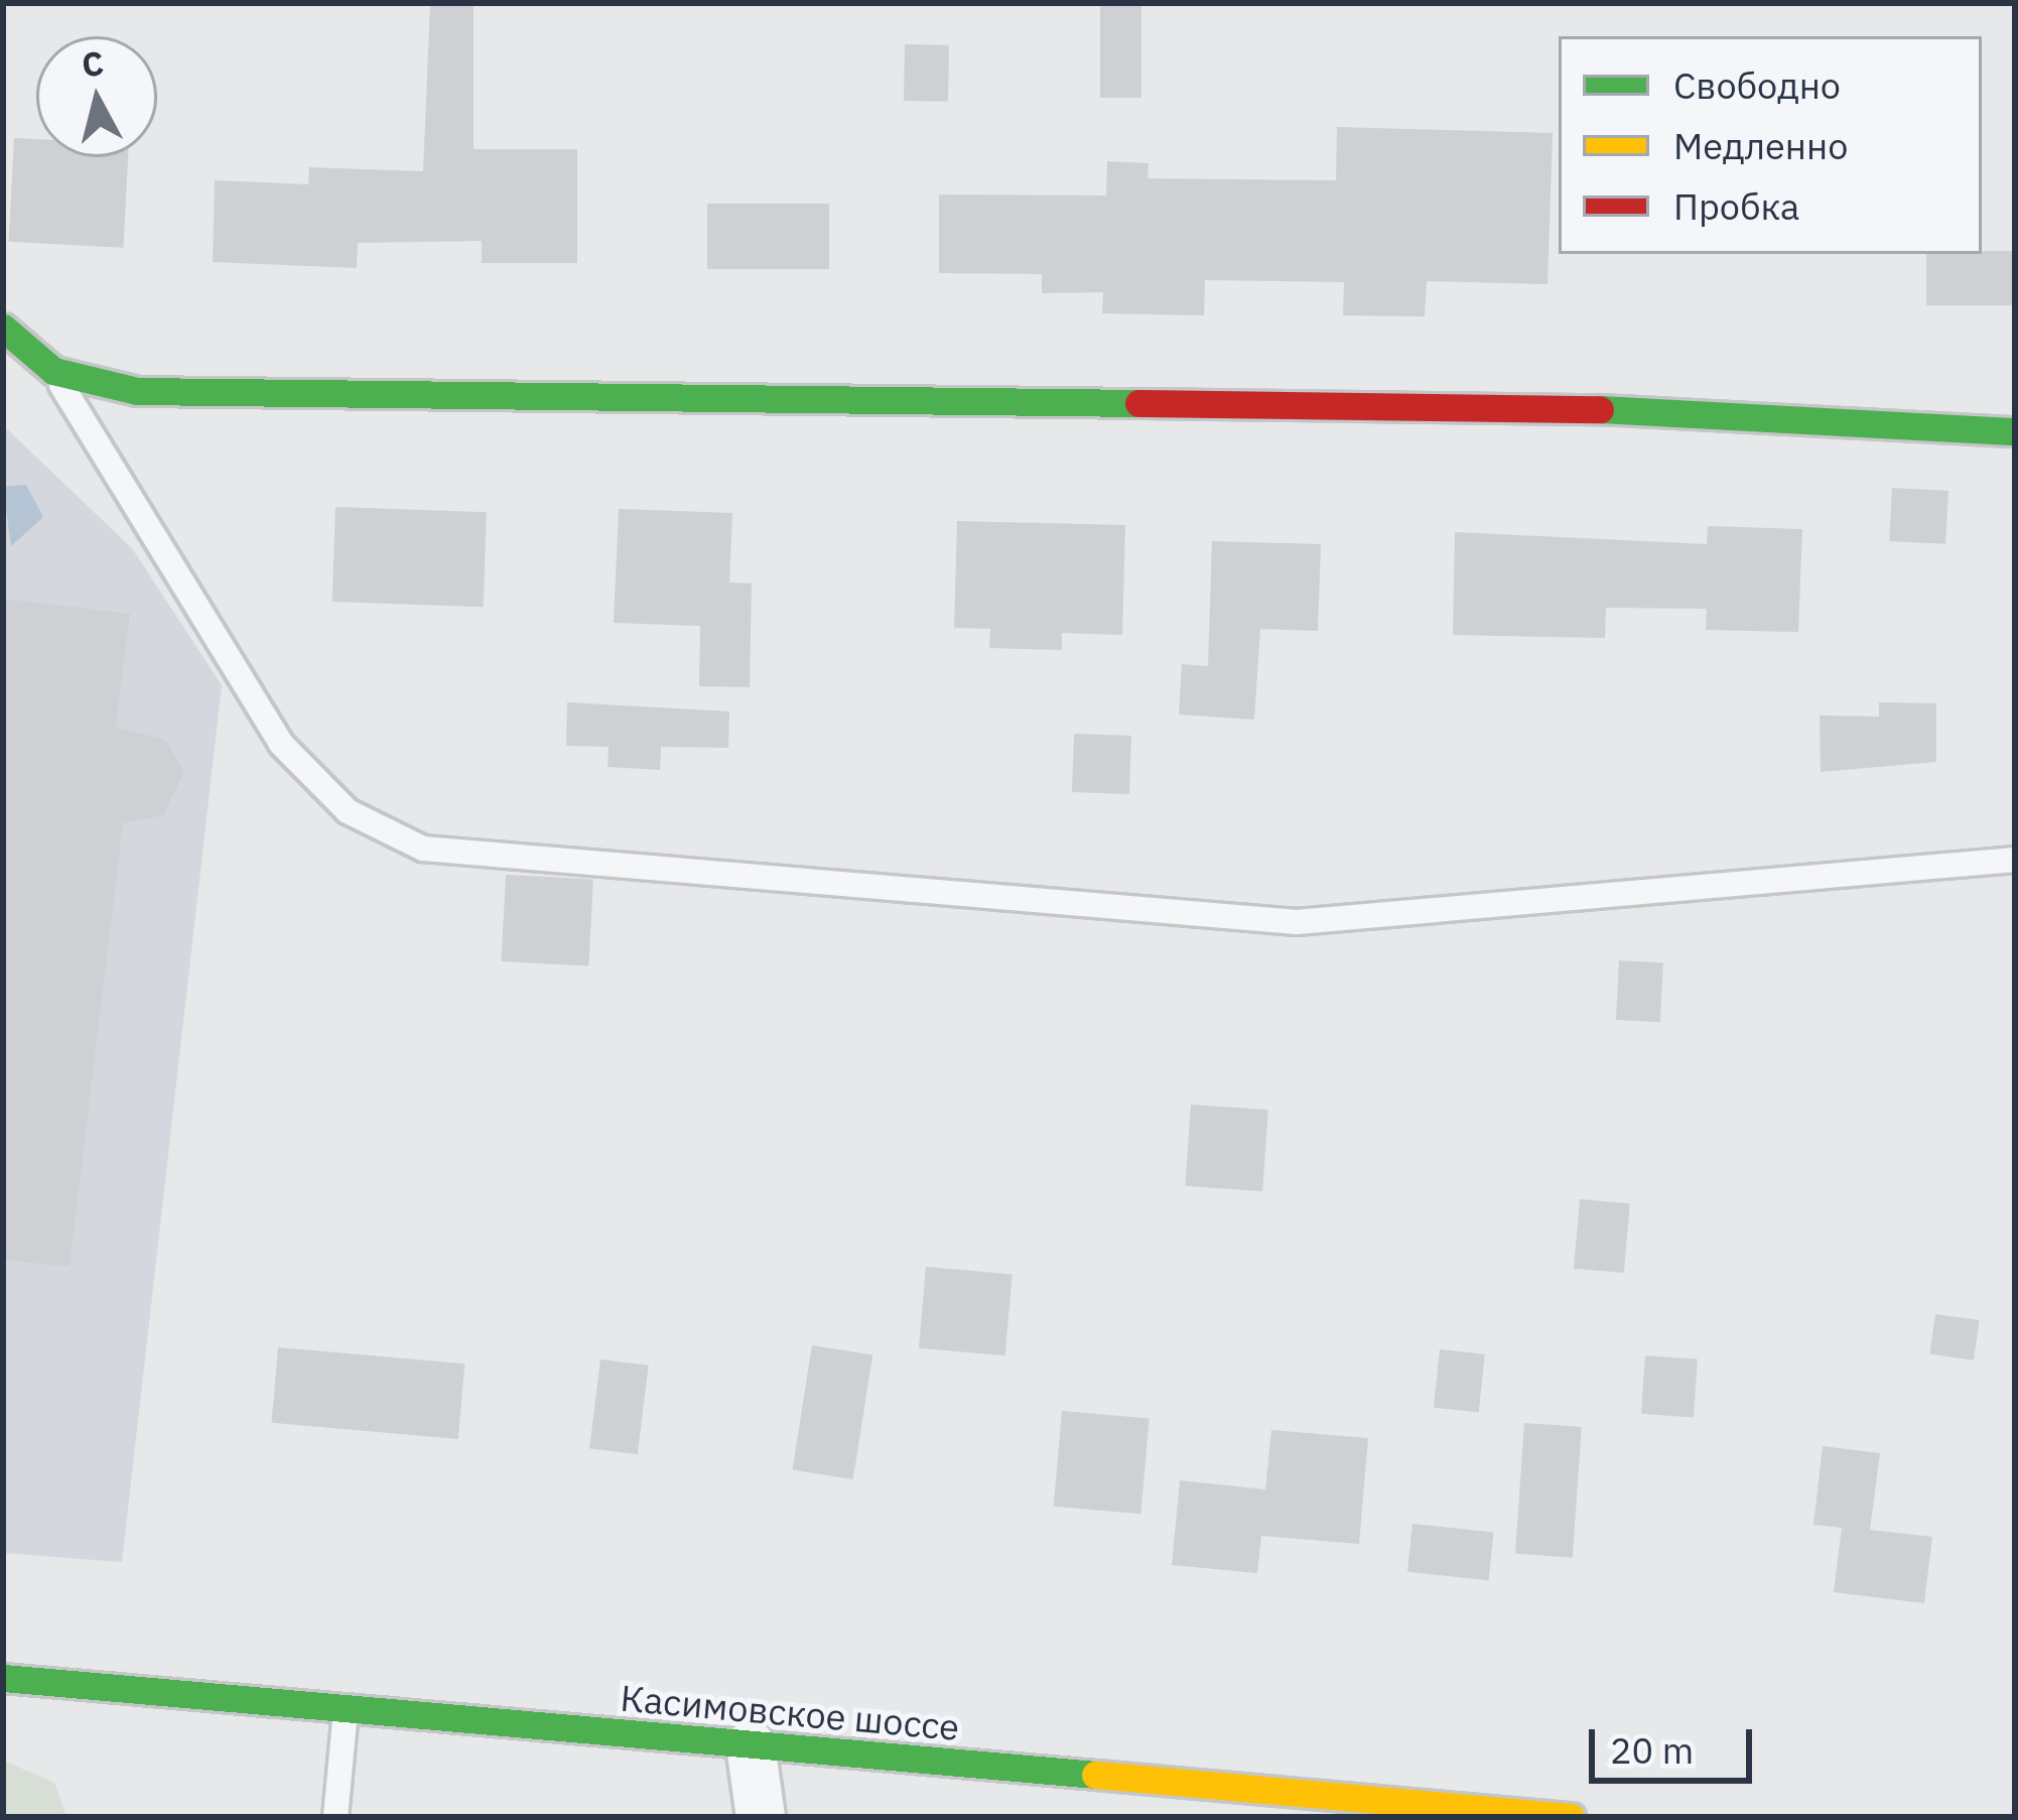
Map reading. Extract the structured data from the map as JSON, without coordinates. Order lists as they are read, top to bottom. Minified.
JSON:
{"streets":{"street":["Касимовское шоссе"]},"legend":["Свободно","Медленно","Пробка"],"scale_bar":"20 m","north":"top"}
